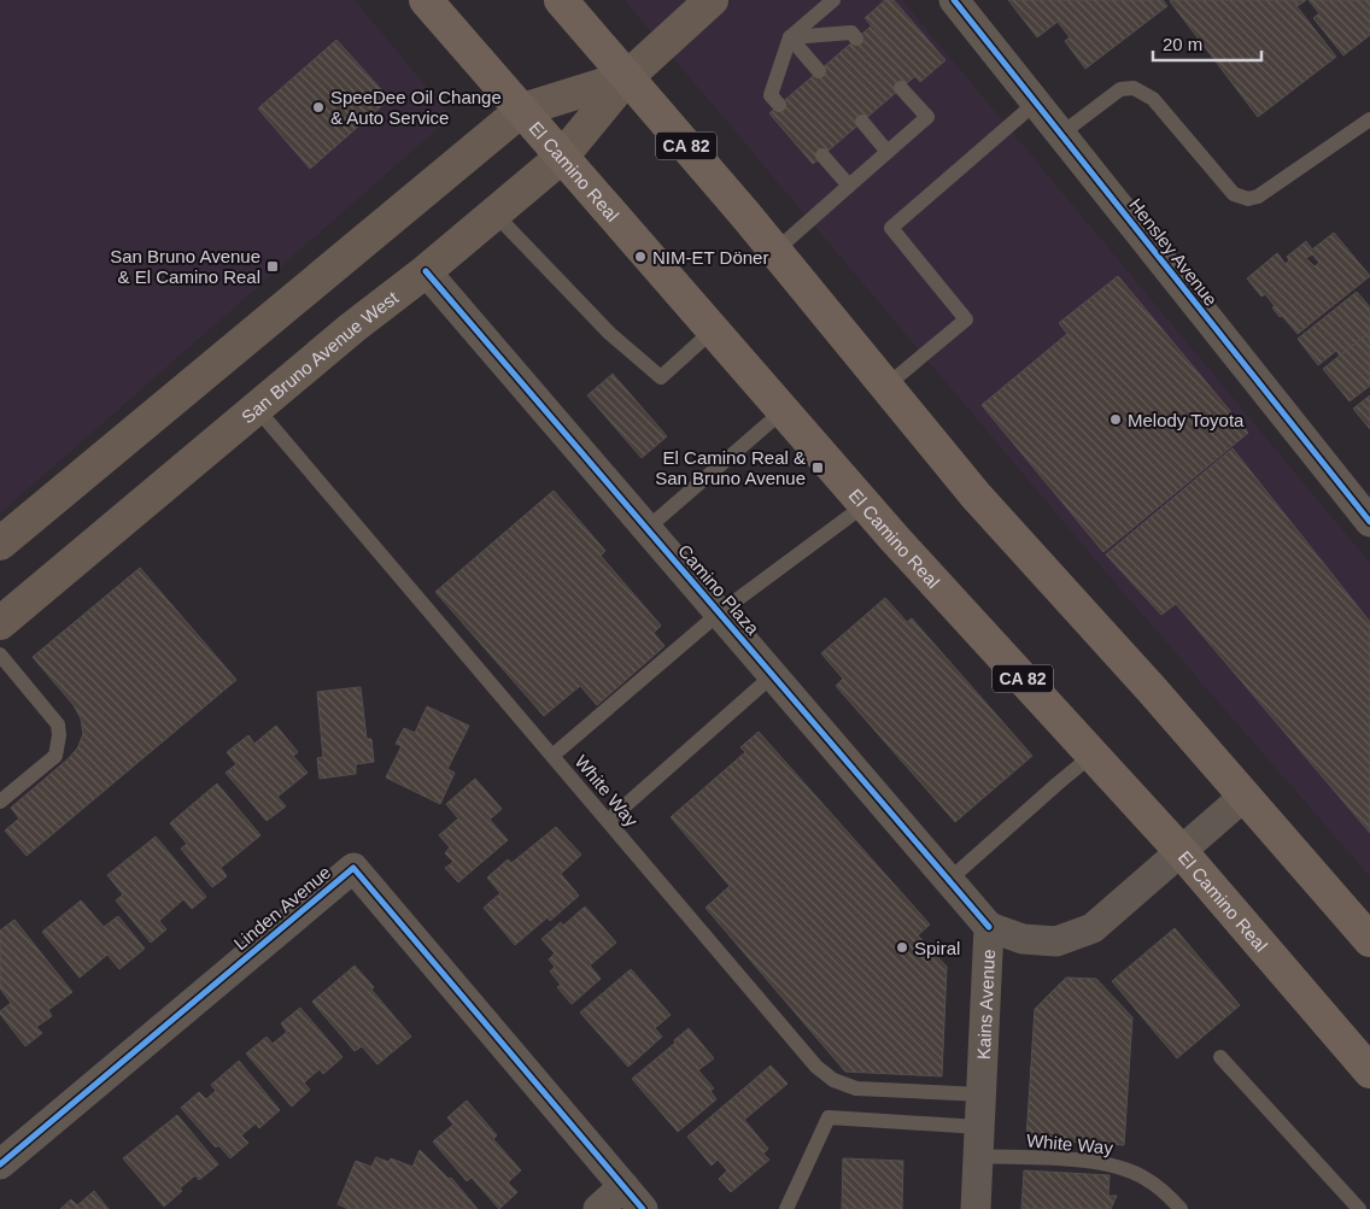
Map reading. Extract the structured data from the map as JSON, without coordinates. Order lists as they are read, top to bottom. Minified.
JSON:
{"streets":{"main road":["CA 82","El Camino Real","San Bruno Avenue West"],"street":["Hensley Avenue","Camino Plaza","Linden Avenue","Kains Avenue"],"lane":["White Way"]},"crossings":[["CA 82","San Bruno Avenue West"],["CA 82","Kains Avenue"],["El Camino Real","San Bruno Avenue West"],["El Camino Real","Kains Avenue"],["San Bruno Avenue West","Camino Plaza"],["San Bruno Avenue West","White Way"],["Camino Plaza","Kains Avenue"],["White Way","Kains Avenue"]],"places":{"other":["SpeeDee Oil Change & Auto Service","NIM-ET Döner","Melody Toyota","Spiral"],"transit":["San Bruno Avenue & El Camino Real","El Camino Real & San Bruno Avenue"]},"scale_bar":"20 m"}
